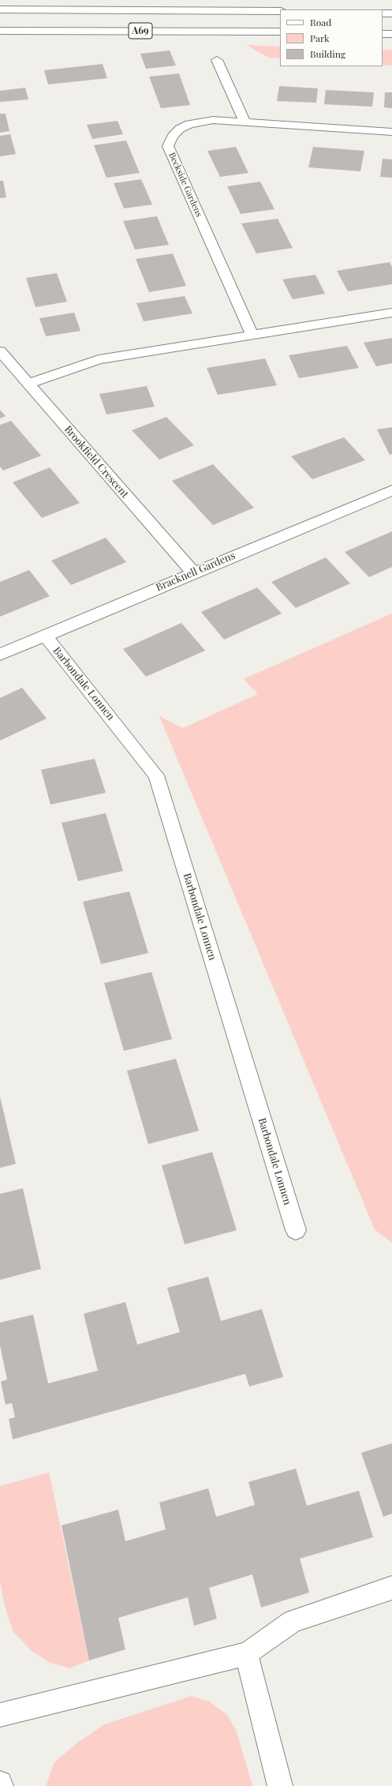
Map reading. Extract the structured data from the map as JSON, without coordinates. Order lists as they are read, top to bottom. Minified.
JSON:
{"streets":{"main road":["A69","Beckside Gardens","Brookfield Crescent","Bracknell Gardens","Barbondale Lonnen"]},"crossings":[["Brookfield Crescent","Bracknell Gardens"],["Bracknell Gardens","Barbondale Lonnen"]],"legend":["Road","Park","Building"]}
